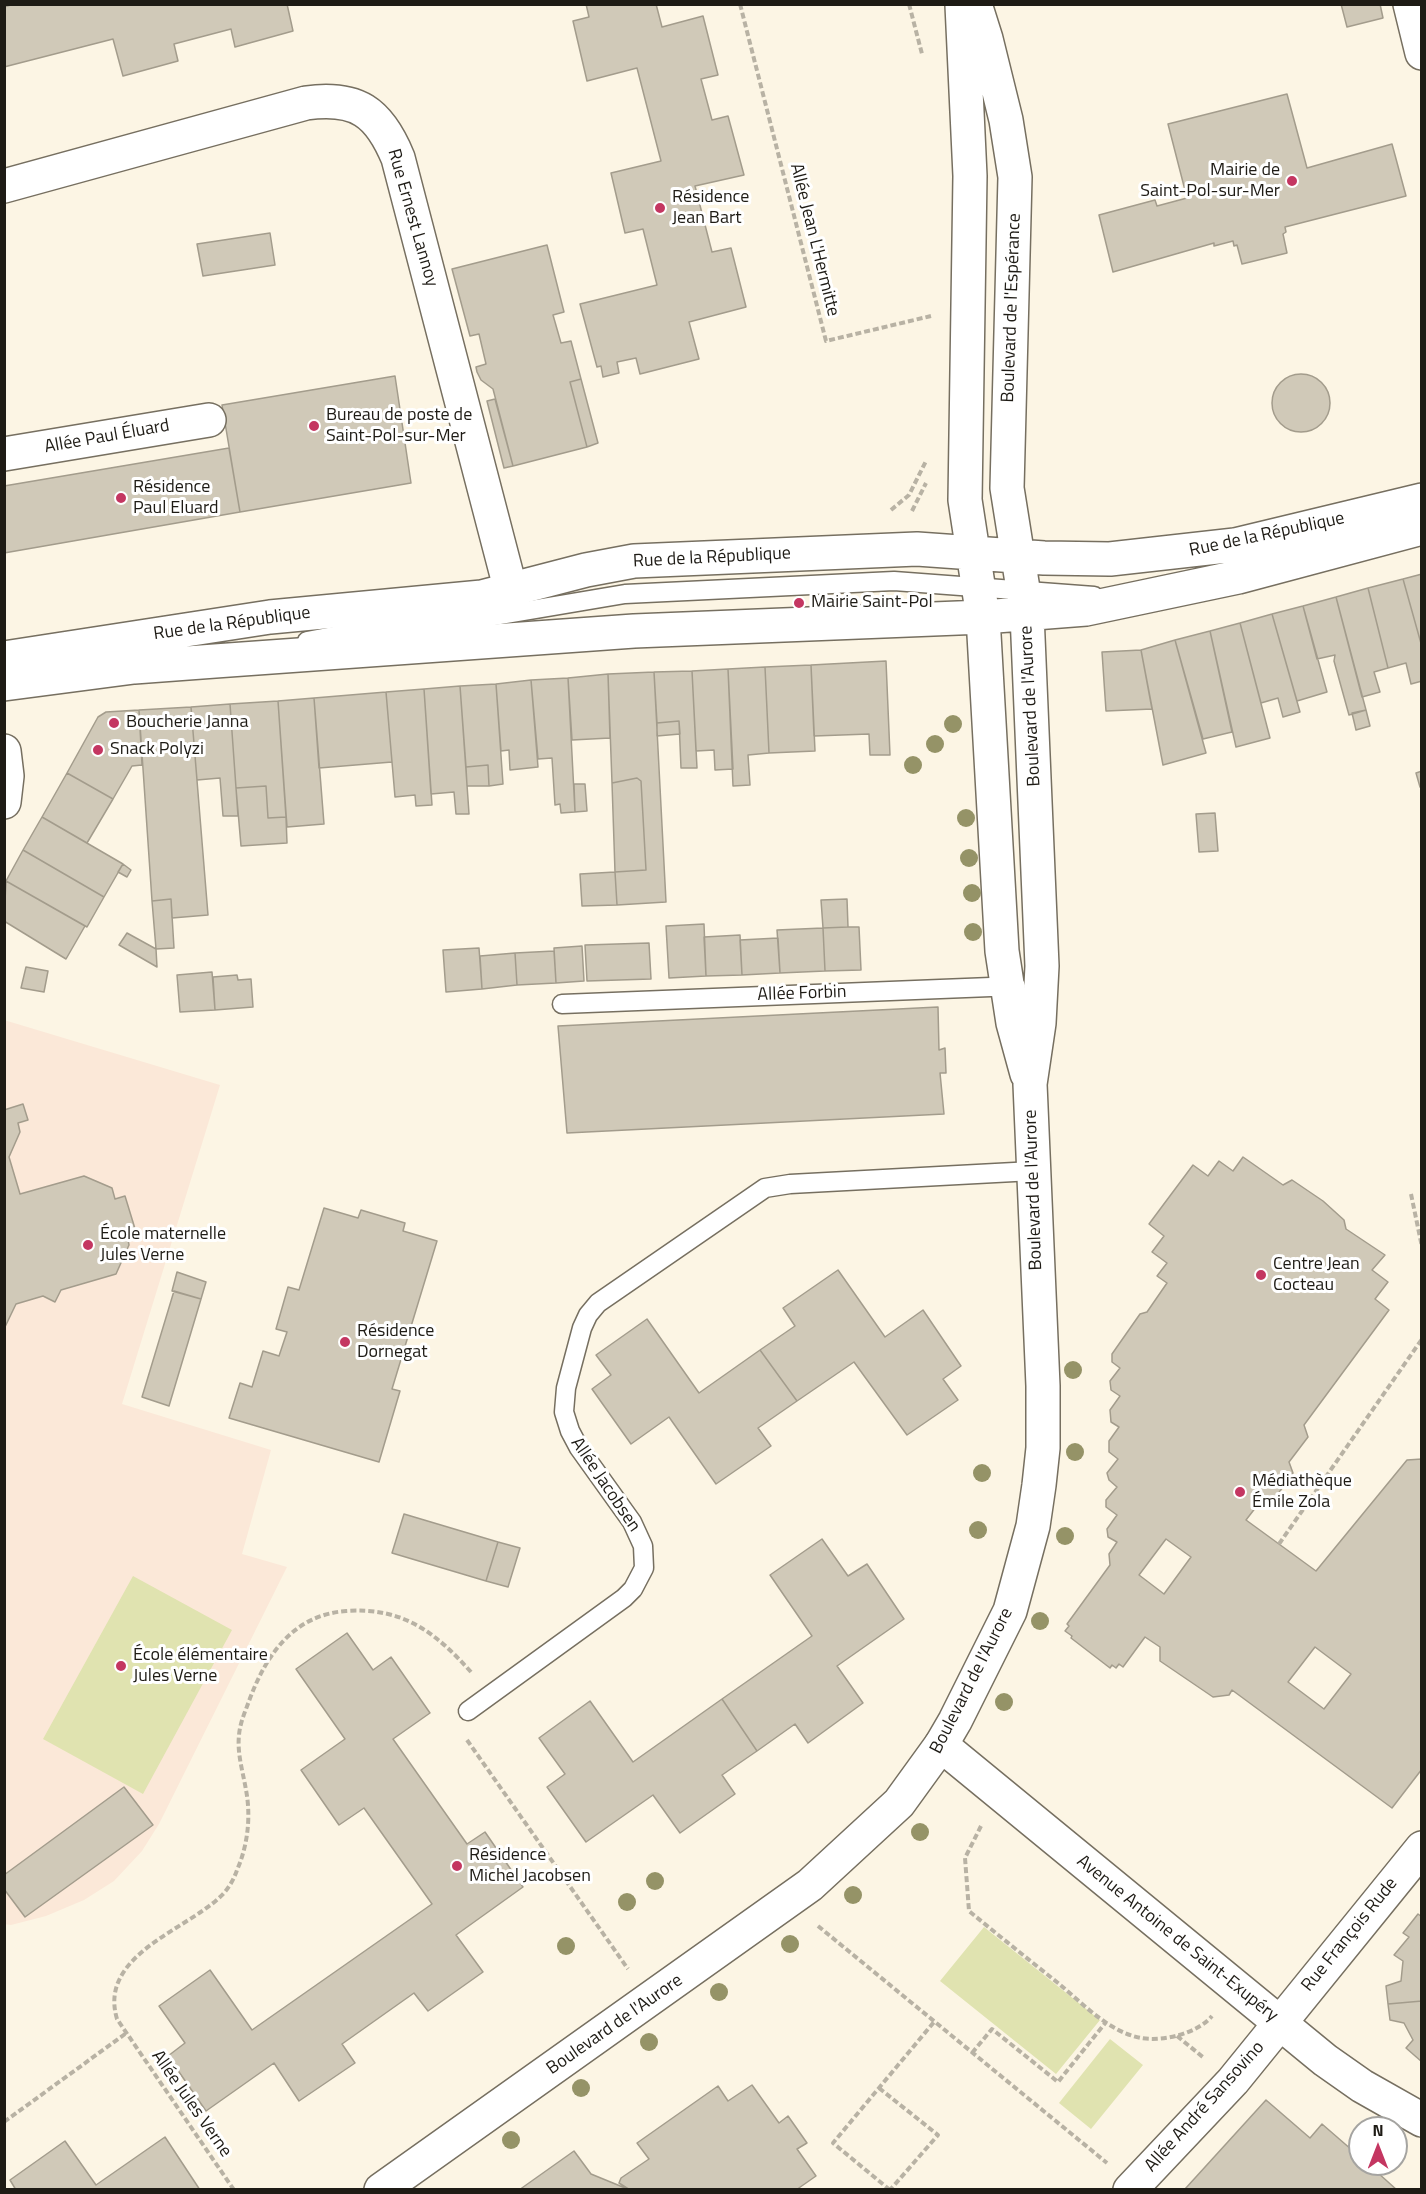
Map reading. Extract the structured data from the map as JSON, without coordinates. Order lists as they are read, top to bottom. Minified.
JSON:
{"streets":{"street":["Rue Ernest Lannoy","Boulevard de l'Espérance","Allée Paul Éluard","Rue de la République","Boulevard de l'Aurore","Rue François Rude","Avenue Antoine de Saint-Exupéry","Allée André Sansovino"],"lane":["Allée Forbin","Allée Jacobsen"],"path":["Allée Jean L'Hermitte","Allée Jules Verne"]},"crossings":[["Rue Ernest Lannoy","Rue de la République"],["Boulevard de l'Espérance","Rue de la République"],["Boulevard de l'Espérance","Boulevard de l'Aurore"],["Rue de la République","Boulevard de l'Aurore"],["Boulevard de l'Aurore","Allée Forbin"],["Boulevard de l'Aurore","Allée Jacobsen"],["Boulevard de l'Aurore","Avenue Antoine de Saint-Exupéry"],["Allée Jacobsen","Allée Jules Verne"],["Rue François Rude","Avenue Antoine de Saint-Exupéry"],["Rue François Rude","Allée André Sansovino"],["Avenue Antoine de Saint-Exupéry","Allée André Sansovino"]],"places":["Mairie de Saint-Pol-sur-Mer","Résidence Jean Bart","Bureau de poste de Saint-Pol-sur-Mer","Résidence Paul Eluard","Mairie Saint-Pol","Boucherie Janna","Snack Polyzi","École maternelle Jules Verne","Centre Jean Cocteau","Résidence Dornegat","Médiathèque Émile Zola","École élémentaire Jules Verne","Résidence Michel Jacobsen"],"north":"top"}
